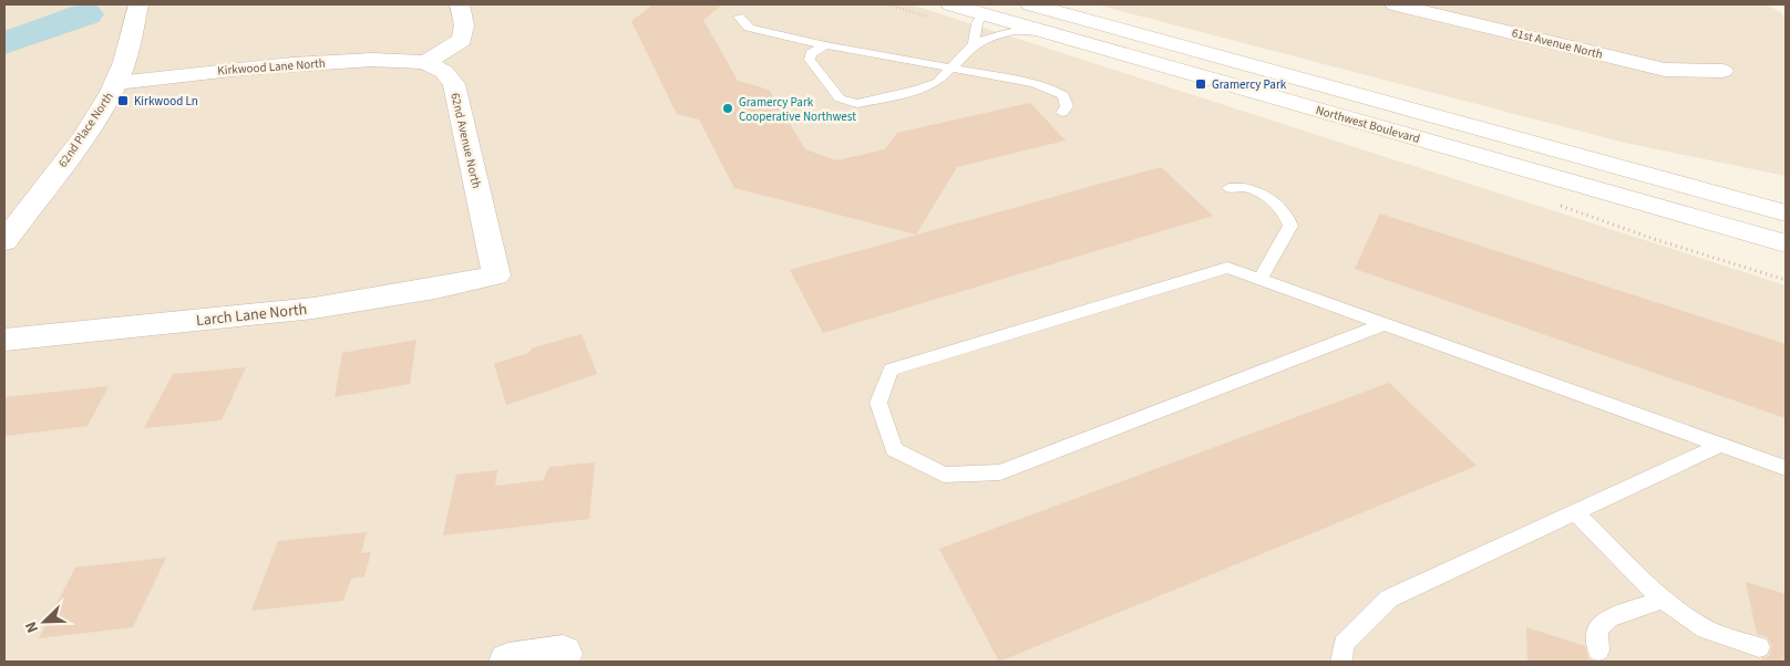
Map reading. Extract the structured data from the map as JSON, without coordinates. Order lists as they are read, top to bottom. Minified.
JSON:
{"streets":{"main road":["61st Avenue North","Kirkwood Lane North","Northwest Boulevard","62nd Place North","62nd Avenue North","Larch Lane North"]},"crossings":[["Kirkwood Lane North","62nd Place North"],["Kirkwood Lane North","62nd Avenue North"],["62nd Avenue North","Larch Lane North"]],"places":{"transit":["Gramercy Park","Kirkwood Ln"],"other":["Gramercy Park Cooperative Northwest"]},"north":"bottom left"}
